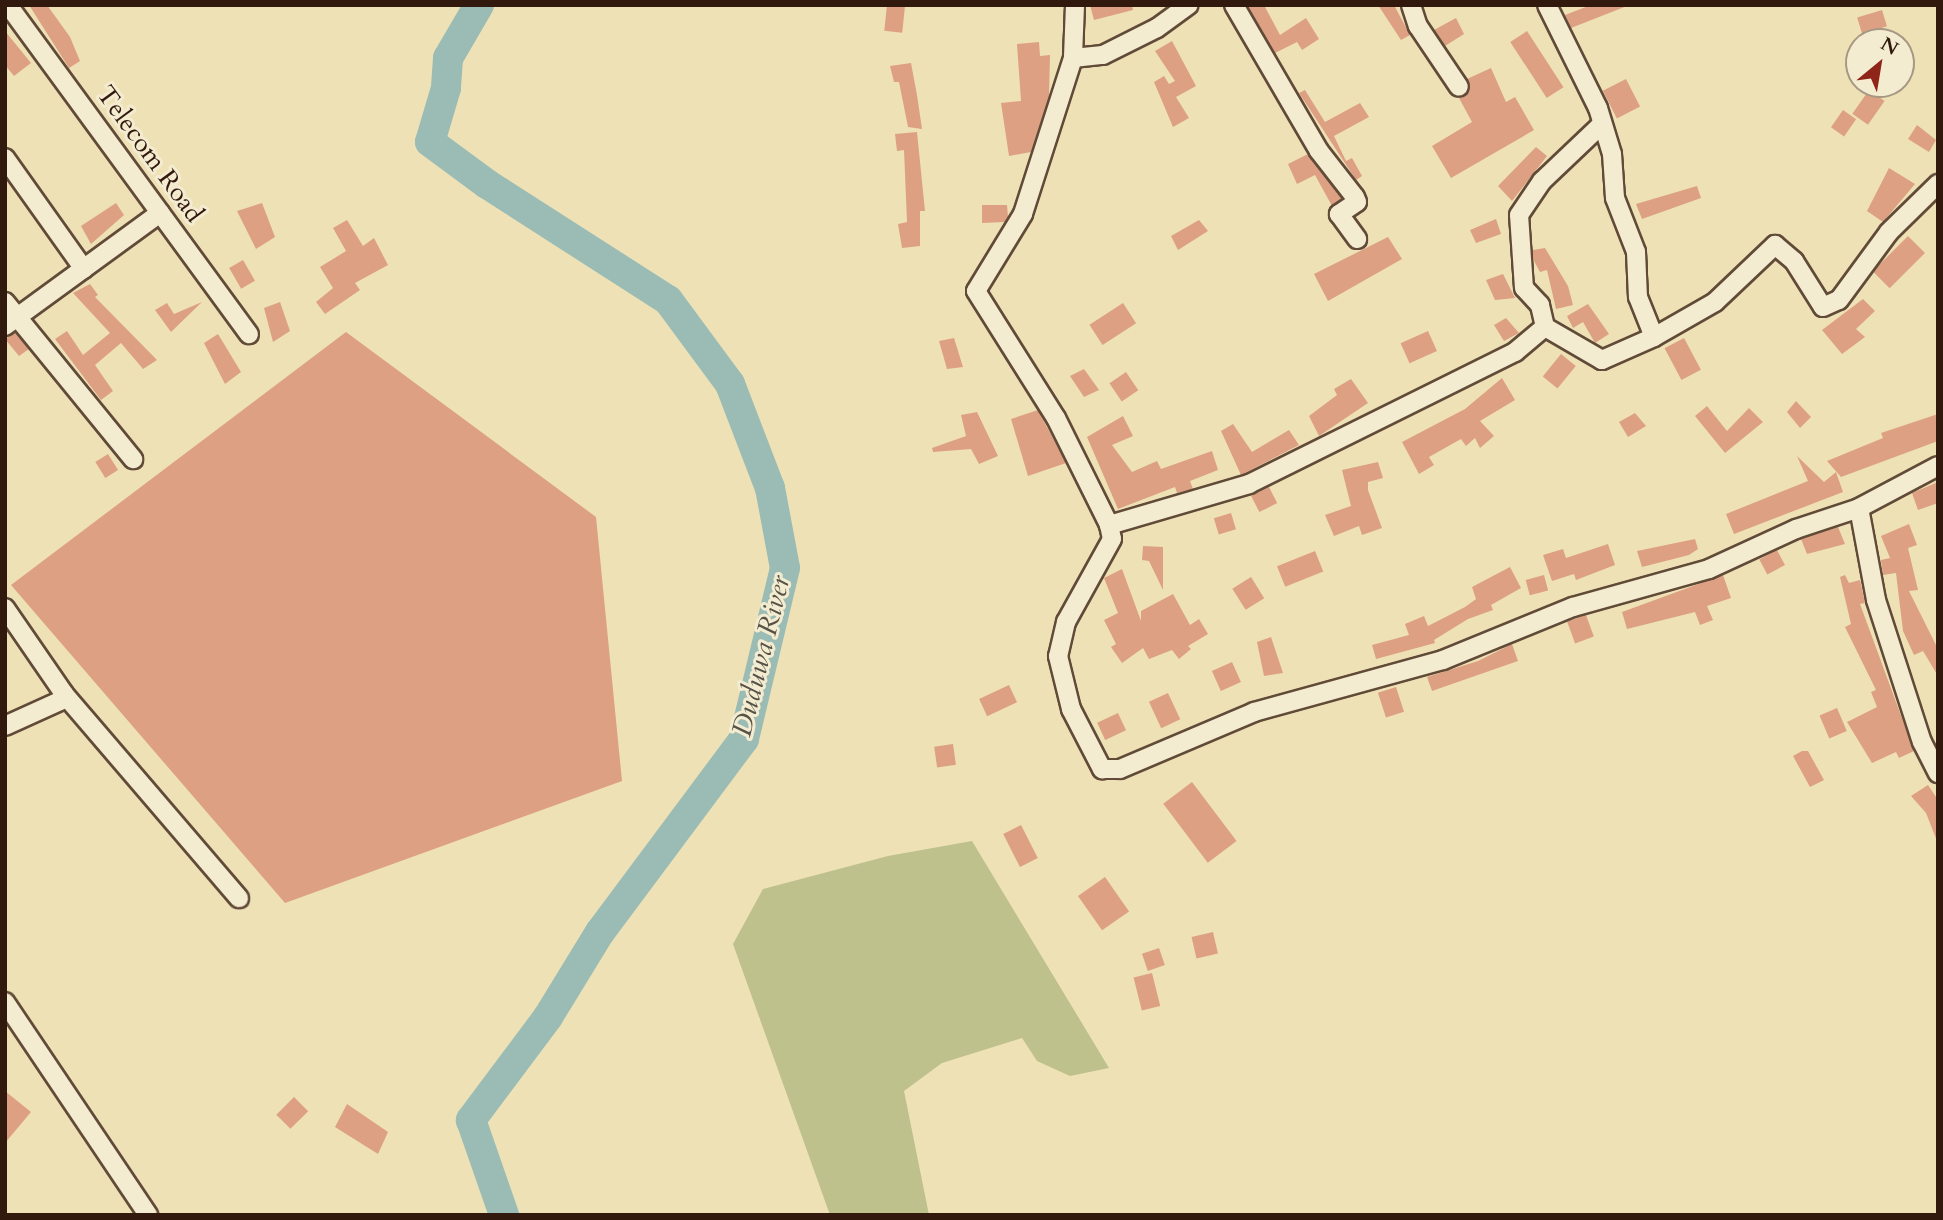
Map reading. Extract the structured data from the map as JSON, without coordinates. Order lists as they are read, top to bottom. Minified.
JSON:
{"streets":{"street":["Telecom Road"]},"water":["Duduwa River"],"north":"top right"}
